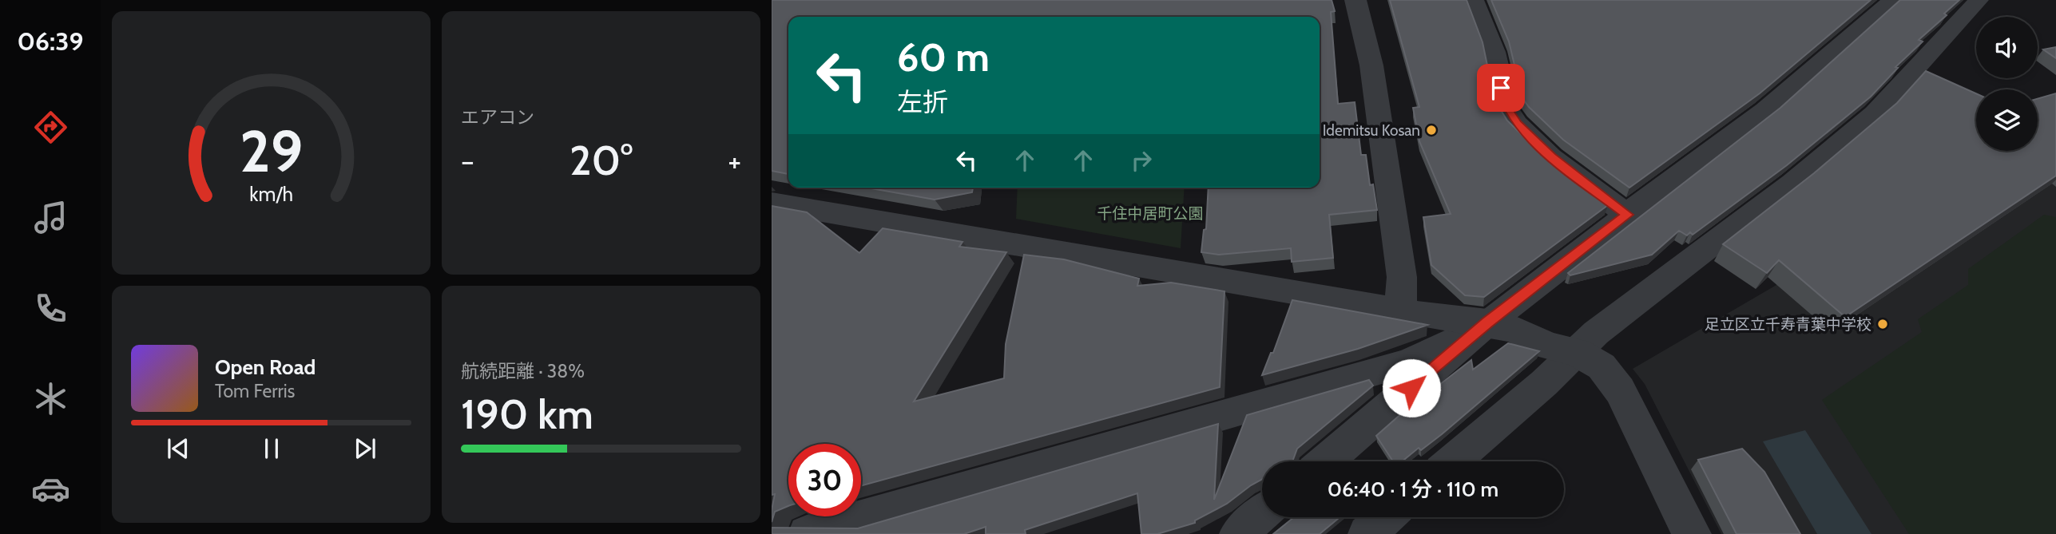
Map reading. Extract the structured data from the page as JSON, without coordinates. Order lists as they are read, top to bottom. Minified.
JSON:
{"parks":["千住中居町公園"],"places":["Idemitsu Kosan","足立区立千寿青葉中学校"],"page":{"tabs":"06:39","tile":["エアコン",["航続距離 · 38%","190 km"]],"turn":["60 m","左折"],"heat":["−","20°","+"],"song":["Open Road","Tom Ferris"],"limit":"30","trip":"06:40 · 1 分 · 110 m","gauge":["29","km/h"]}}
